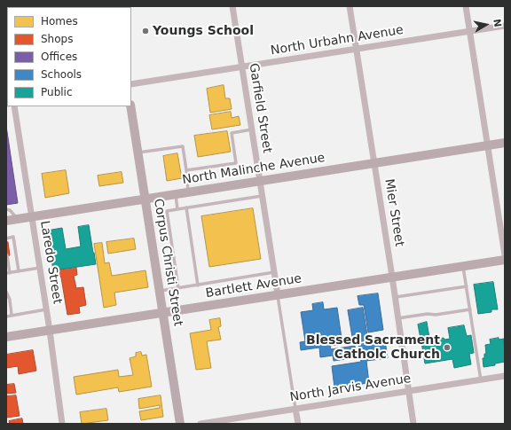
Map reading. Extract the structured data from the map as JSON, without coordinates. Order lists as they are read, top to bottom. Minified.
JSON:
{"streets":{"main road":["North Malinche Avenue","Corpus Christi Street","Bartlett Avenue"],"street":["North Urbahn Avenue","Garfield Street","Mier Street","Laredo Street","North Jarvis Avenue"]},"crossings":[["North Urbahn Avenue","Garfield Street"],["North Urbahn Avenue","Mier Street"],["Garfield Street","North Malinche Avenue"],["Garfield Street","Bartlett Avenue"],["Garfield Street","North Jarvis Avenue"],["North Malinche Avenue","Mier Street"],["North Malinche Avenue","Laredo Street"],["North Malinche Avenue","Corpus Christi Street"],["Mier Street","Bartlett Avenue"],["Mier Street","North Jarvis Avenue"],["Laredo Street","Bartlett Avenue"],["Corpus Christi Street","Bartlett Avenue"]],"places":["Youngs School","Blessed Sacrament Catholc Church"],"legend":["Homes","Shops","Offices","Schools","Public"],"north":"right"}
